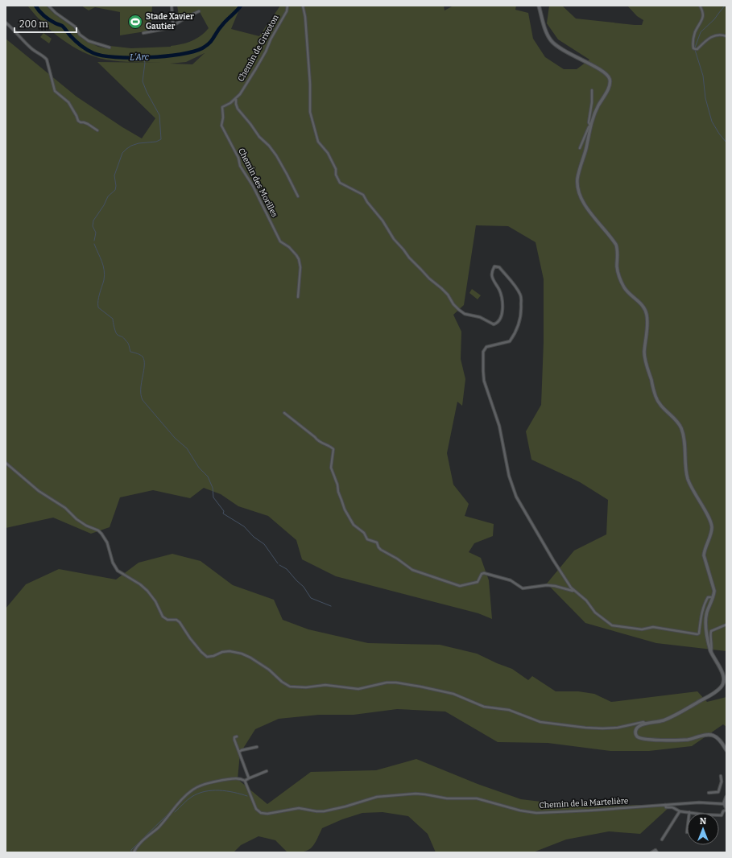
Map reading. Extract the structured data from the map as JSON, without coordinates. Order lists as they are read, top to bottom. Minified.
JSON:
{"streets":{"street":["Chemin de Grivoton","Chemin des Morilles","Chemin de la Martelière"]},"crossings":[["Chemin de Grivoton","Chemin des Morilles"]],"water":["L'Arc"],"places":{"sports":["Stade Xavier Gautier"]},"scale_bar":"200 m","north":"top"}
